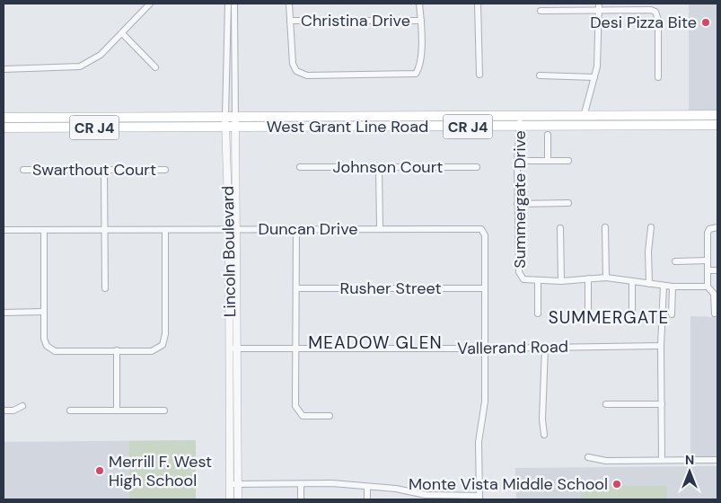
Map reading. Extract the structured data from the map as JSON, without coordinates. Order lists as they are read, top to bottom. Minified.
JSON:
{"streets":{"main road":["West Grant Line Road","CR J4"],"street":["Christina Drive","Johnson Court","Swarthout Court","Summergate Drive","Duncan Drive","Lincoln Boulevard","Rusher Street","Vallerand Road"]},"crossings":[["West Grant Line Road","Summergate Drive"],["West Grant Line Road","Lincoln Boulevard"],["Duncan Drive","Lincoln Boulevard"],["Duncan Drive","Rusher Street"],["Lincoln Boulevard","Vallerand Road"]],"districts":["SUMMERGATE","MEADOW GLEN"],"places":["Desi Pizza Bite","Merrill F. West High School","Monte Vista Middle School"],"north":"top"}
